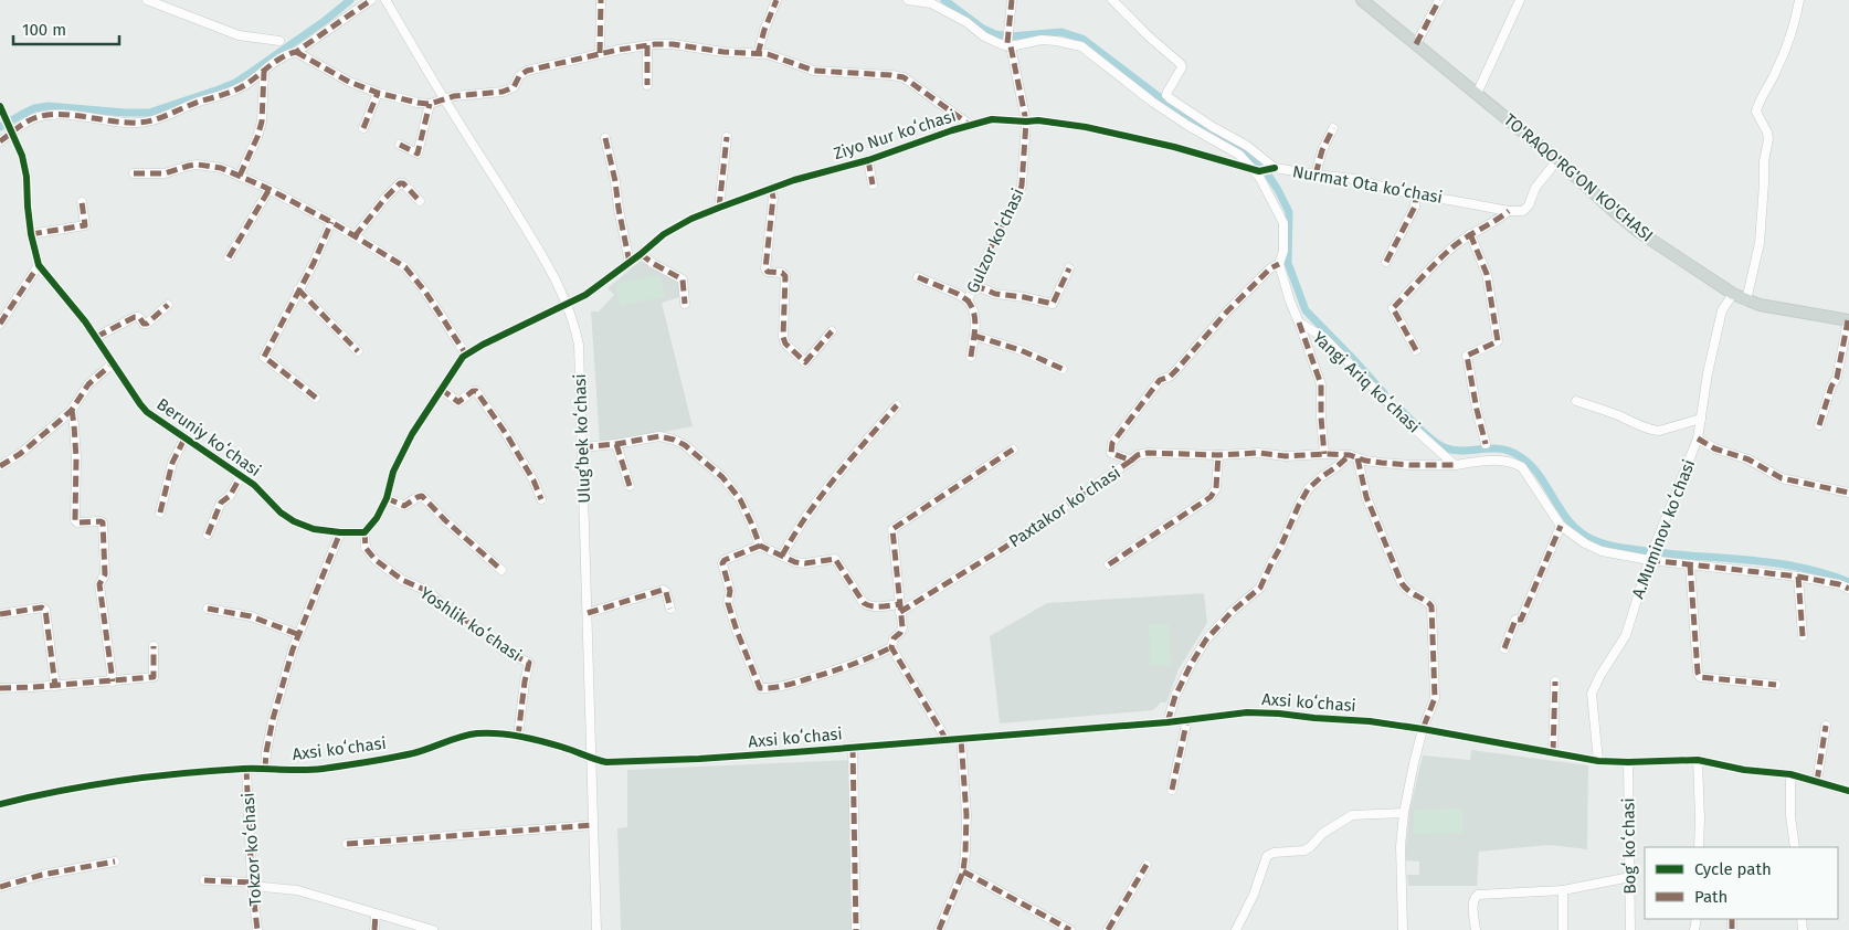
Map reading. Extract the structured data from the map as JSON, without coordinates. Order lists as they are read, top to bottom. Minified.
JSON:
{"streets":{"main road":["TO'RAQO'RG'ON KO'CHASI"],"street":["Ziyo Nur koʻchasi","Nurmat Ota koʻchasi","Gulzor koʻchasi","Yangi Ariq koʻchasi","Beruniy koʻchasi","Ulugʻbek koʻchasi","Paxtakor koʻchasi","A.Muminov koʻchasi","Yoshlik koʻchasi","Axsi koʻchasi","Bogʻ koʻchasi","Tokzor koʻchasi"]},"crossings":[["Ziyo Nur koʻchasi","Gulzor koʻchasi"],["Ziyo Nur koʻchasi","Yangi Ariq koʻchasi"],["Ziyo Nur koʻchasi","Ulugʻbek koʻchasi"],["TO'RAQO'RG'ON KO'CHASI","A.Muminov koʻchasi"],["Gulzor koʻchasi","Yangi Ariq koʻchasi"],["Yangi Ariq koʻchasi","Paxtakor koʻchasi"],["Beruniy koʻchasi","Yoshlik koʻchasi"],["Ulugʻbek koʻchasi","Axsi koʻchasi"],["A.Muminov koʻchasi","Axsi koʻchasi"],["Yoshlik koʻchasi","Axsi koʻchasi"],["Axsi koʻchasi","Bogʻ koʻchasi"],["Axsi koʻchasi","Tokzor koʻchasi"]],"legend":["Cycle path","Path"],"scale_bar":"100 m"}
